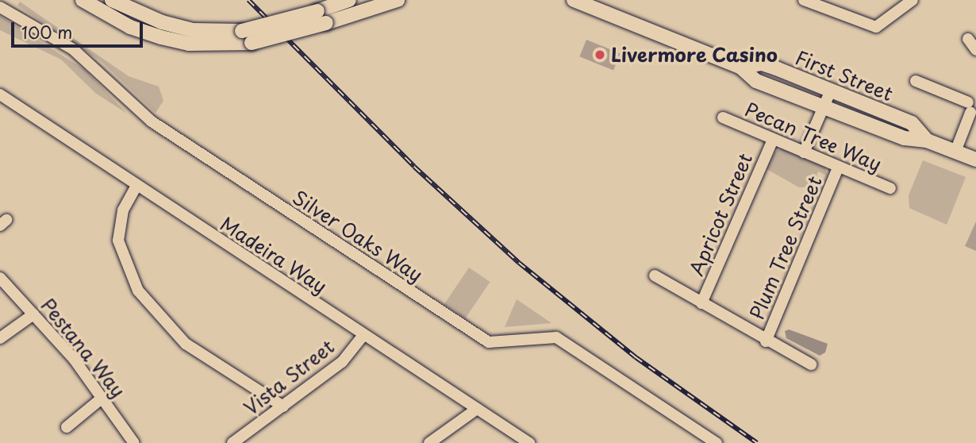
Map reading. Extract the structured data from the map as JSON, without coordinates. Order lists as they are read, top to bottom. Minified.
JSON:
{"streets":{"main road":["First Street"],"street":["Pecan Tree Way","Apricot Street","Silver Oaks Way","Plum Tree Street","Madeira Way","Pestana Way","Vista Street"]},"crossings":[["Pecan Tree Way","Apricot Street"],["Pecan Tree Way","Plum Tree Street"],["Madeira Way","Vista Street"]],"places":["Livermore Casino"],"scale_bar":"100 m"}
